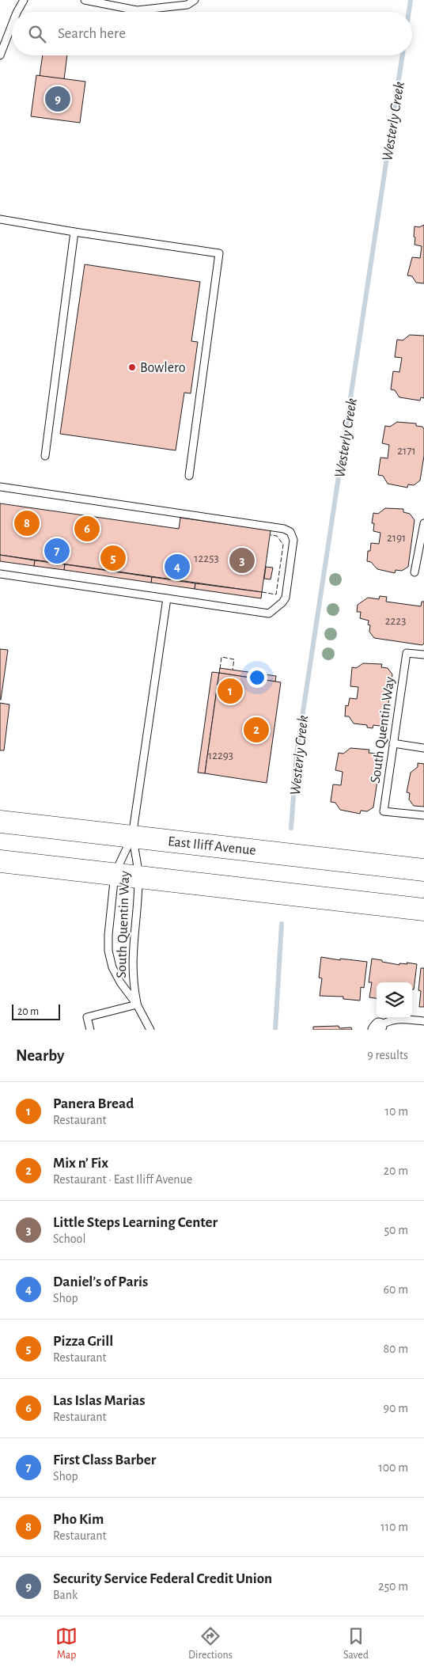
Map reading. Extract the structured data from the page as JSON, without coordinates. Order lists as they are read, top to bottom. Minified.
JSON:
{"streets":{"main road":["East Iliff Avenue"],"lane":["South Quentin Way"]},"crossings":[["South Quentin Way","East Iliff Avenue"]],"water":["Westerly Creek"],"places":["Bowlero"],"house_numbers":["2171","2191","12253","2223","12293"],"scale_bar":"20 m","page":{"search":"Search here","pins":["9","8","6","7","5","3","4","1","2"],"scale":"20 m","heading":["Nearby","9 results"],"list":[{"mark":"1","name":"Panera Bread","note":"Restaurant","value":"10 m"},{"mark":"2","name":"Mix n’ Fix","note":"Restaurant · East Iliff Avenue","value":"20 m"},{"mark":"3","name":"Little Steps Learning Center","note":"School","value":"50 m"},{"mark":"4","name":"Daniel’s of Paris","note":"Shop","value":"60 m"},{"mark":"5","name":"Pizza Grill","note":"Restaurant","value":"80 m"},{"mark":"6","name":"Las Islas Marias","note":"Restaurant","value":"90 m"},{"mark":"7","name":"First Class Barber","note":"Shop","value":"100 m"},{"mark":"8","name":"Pho Kim","note":"Restaurant","value":"110 m"},{"mark":"9","name":"Security Service Federal Credit Union","note":"Bank","value":"250 m"}],"nav":["Map","Directions","Saved"]}}
